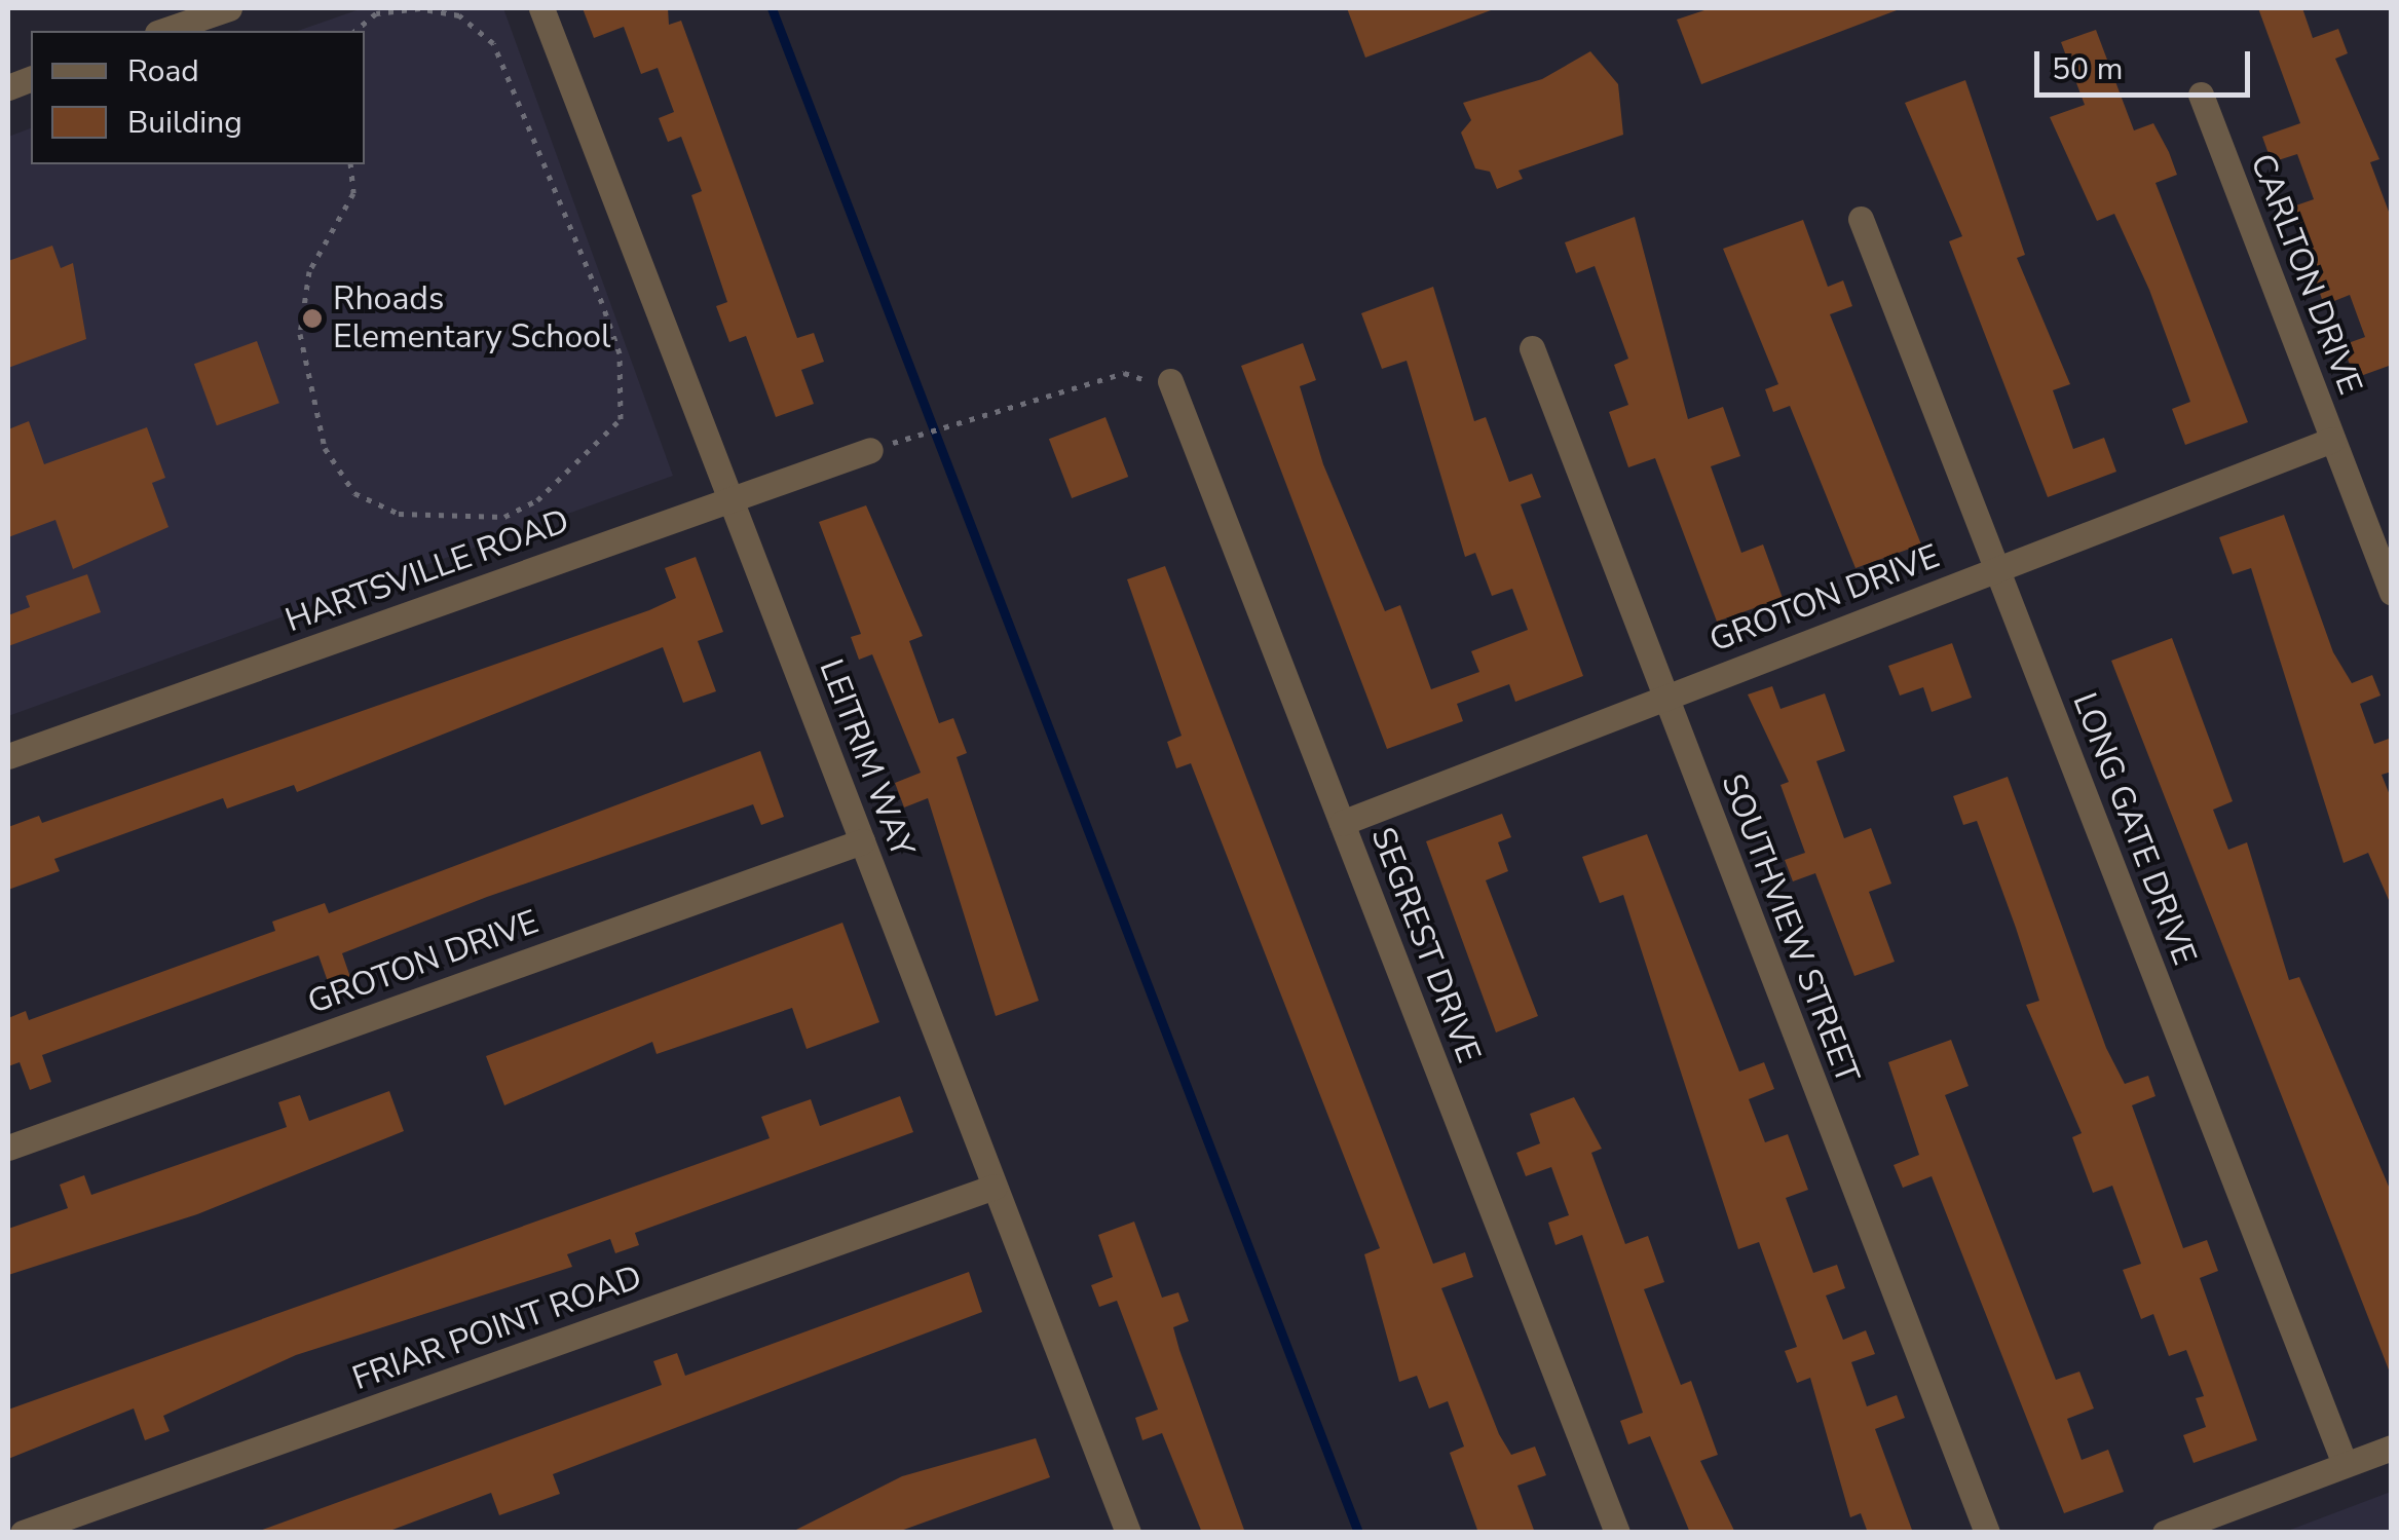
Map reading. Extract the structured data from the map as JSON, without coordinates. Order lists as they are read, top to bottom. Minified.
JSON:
{"streets":{"street":["CARLTON DRIVE","HARTSVILLE ROAD","GROTON DRIVE","LEITRIM WAY","LONG GATE DRIVE","SOUTHVIEW STREET","SEGREST DRIVE","FRIAR POINT ROAD"]},"crossings":[["CARLTON DRIVE","GROTON DRIVE"],["HARTSVILLE ROAD","LEITRIM WAY"],["GROTON DRIVE","LEITRIM WAY"],["GROTON DRIVE","LONG GATE DRIVE"],["GROTON DRIVE","SOUTHVIEW STREET"],["GROTON DRIVE","SEGREST DRIVE"],["LEITRIM WAY","FRIAR POINT ROAD"]],"places":["Rhoads Elementary School"],"legend":["Road","Building"],"scale_bar":"50 m"}
